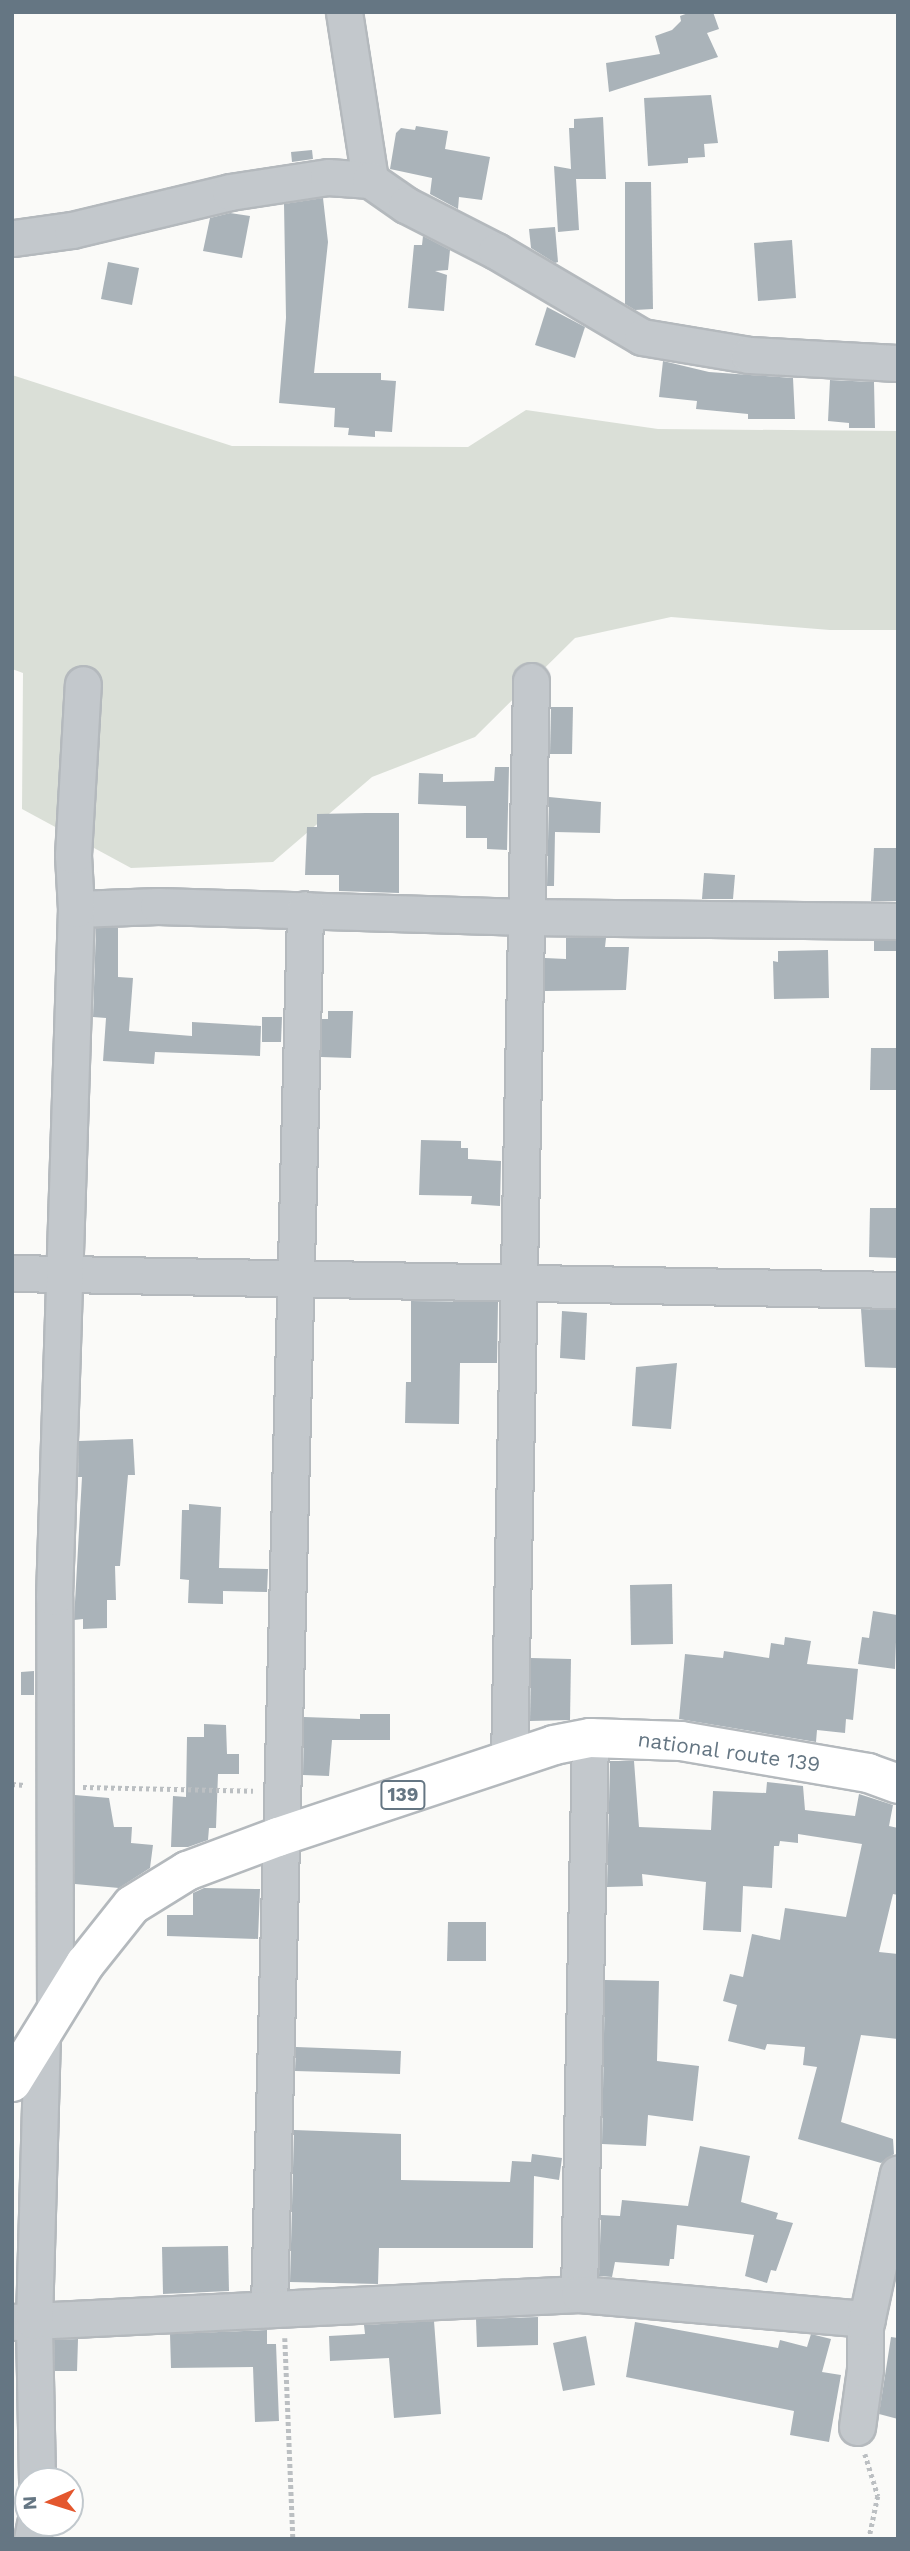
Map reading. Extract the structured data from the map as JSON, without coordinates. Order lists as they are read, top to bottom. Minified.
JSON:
{"streets":{"highway":["national route 139","139"]},"north":"left"}
